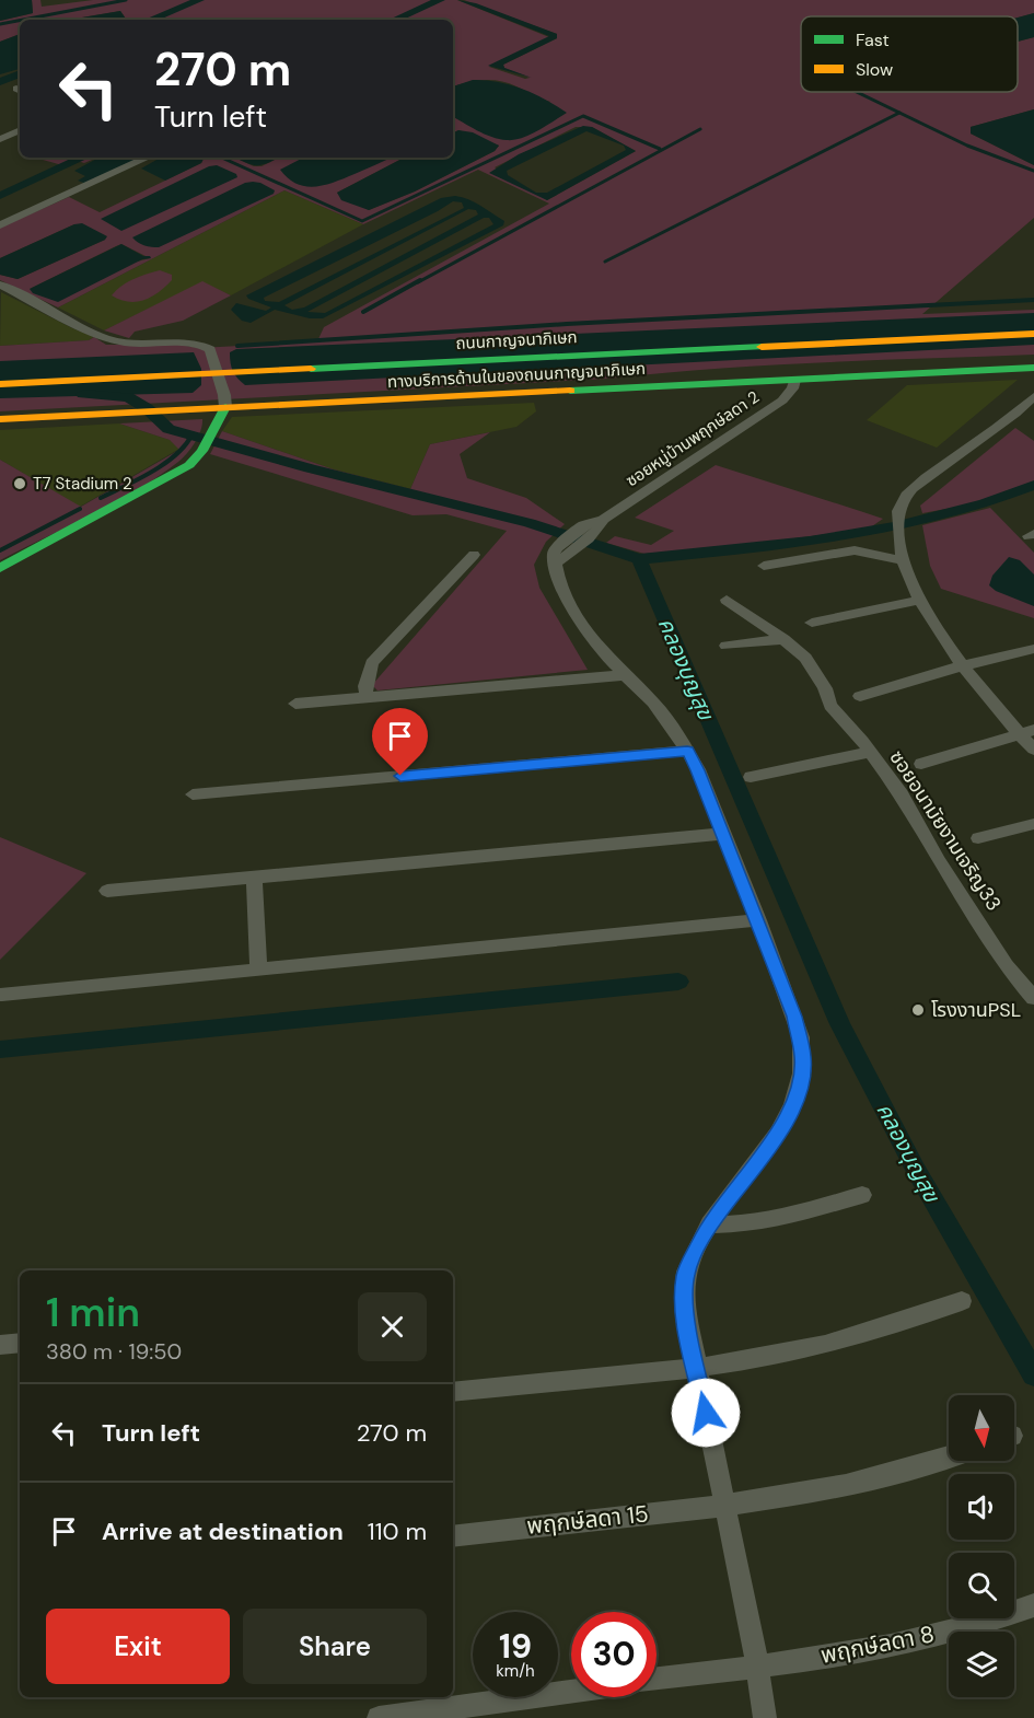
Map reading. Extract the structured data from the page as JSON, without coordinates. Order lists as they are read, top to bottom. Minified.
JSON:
{"streets":{"main road":["ถนนกาญจนาภิเษก","ทางบริการด้านในของถนนกาญจนาภิเษก"],"street":["ซอยหมู่บ้านพฤกษ์ลดา 2","ซอยอนามัยงามเจริญ33","พฤกษ์ลดา 15","พฤกษ์ลดา 8"]},"crossings":[["ทางบริการด้านในของถนนกาญจนาภิเษก","ซอยหมู่บ้านพฤกษ์ลดา 2"]],"water":["คลองบุญสุข"],"places":["T7 Stadium 2","โรงงานPSL"],"legend":["Fast","Slow"],"north":"bottom","page":{"turn":["270 m","Turn left"],"heading":["1 min","380 m · 19:50"],"list":[{"name":"Turn left","value":"270 m"},{"name":"Arrive at destination","value":"110 m"}],"buttons":["Exit","Share"],"speed":"19 km/h","limit":"30"}}
